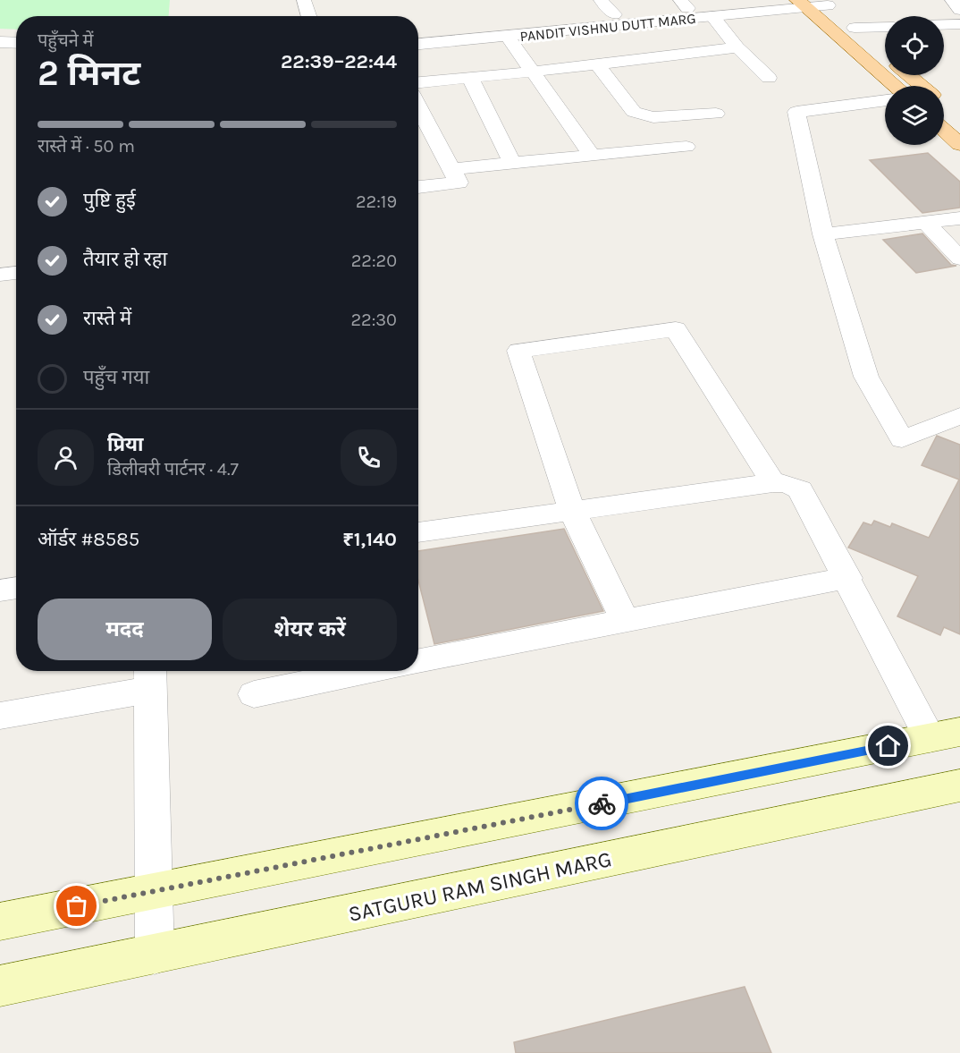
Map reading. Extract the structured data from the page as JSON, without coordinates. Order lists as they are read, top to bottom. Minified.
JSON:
{"streets":{"main road":["SATGURU RAM SINGH MARG"],"street":["PANDIT VISHNU DUTT MARG"]},"page":{"heading":["2 मिनट","पहुँचने में","22:39–22:44"],"panel":["प्रिया","डिलीवरी पार्टनर · 4.7","ऑर्डर #8585","₹1,140"],"bar":"रास्ते में · 50 m","list":[["पुष्टि हुई","22:19"],["तैयार हो रहा","22:20"],["रास्ते में","22:30"],"पहुँच गया"],"buttons":["मदद","शेयर करें"]}}
